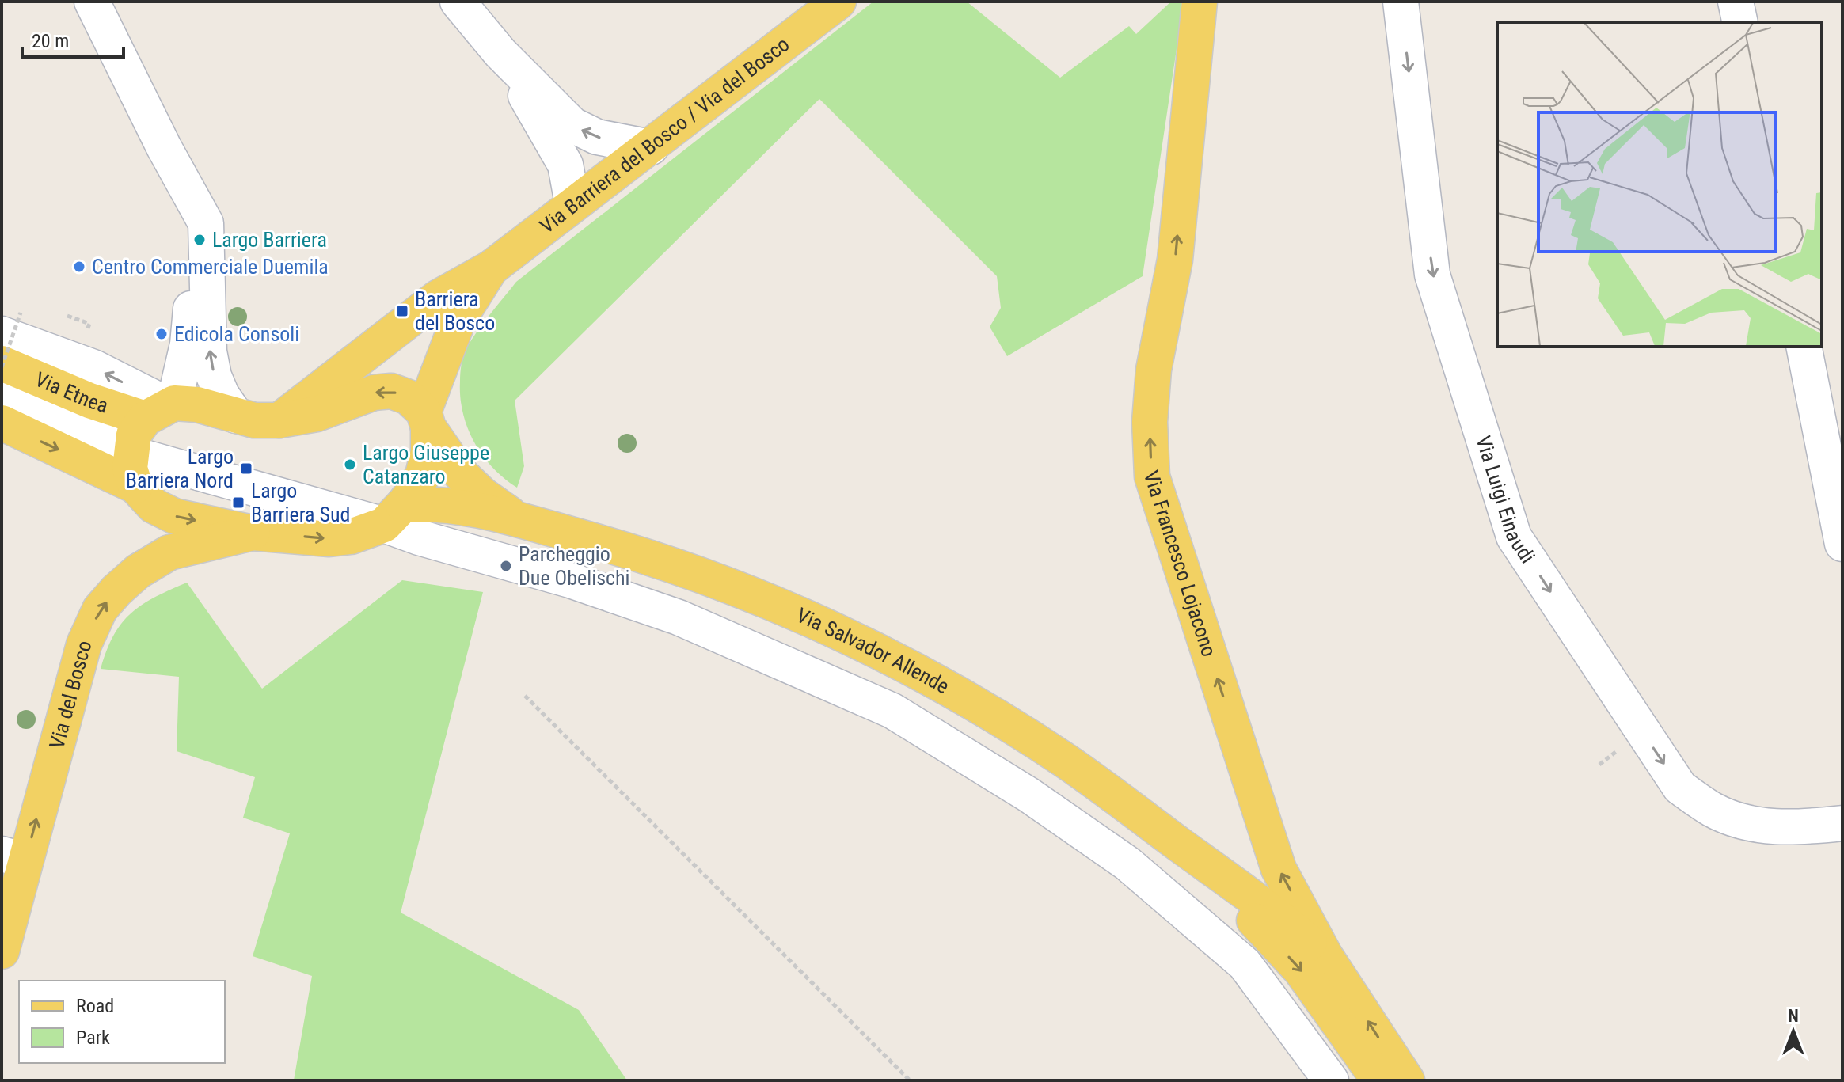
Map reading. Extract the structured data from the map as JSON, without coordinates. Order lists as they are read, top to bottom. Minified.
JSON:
{"streets":{"main road":["Via Barriera del Bosco / Via del Bosco","Via Etnea","Via Francesco Lojacono","Via Salvador Allende","Via del Bosco"],"street":["Via Luigi Einaudi"]},"one_way":["Via Luigi Einaudi","Via Francesco Lojacono","Via del Bosco"],"places":{"other":["Largo Barriera","Centro Commerciale Duemila","Edicola Consoli","Largo Giuseppe Catanzaro","Parcheggio Due Obelischi"],"transit":["Barriera del Bosco","Largo Barriera Nord","Largo Barriera Sud"]},"legend":["Road","Park"],"scale_bar":"20 m","north":"top"}
